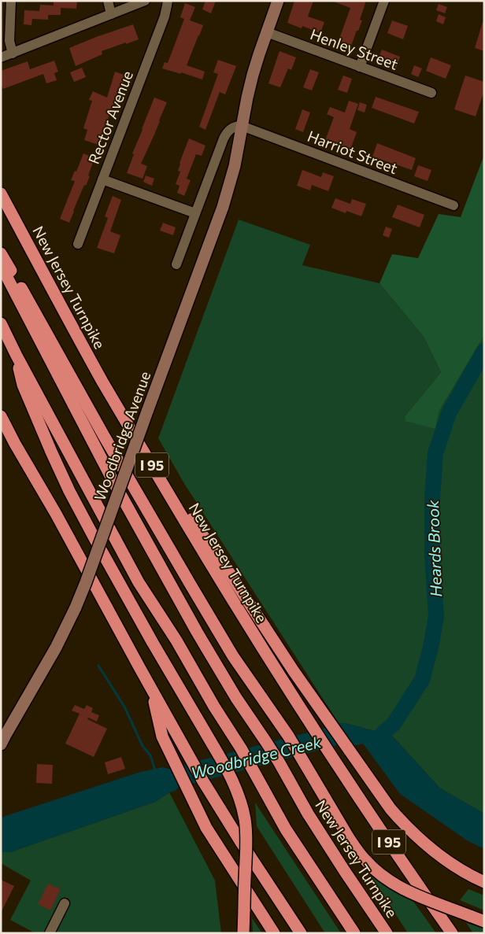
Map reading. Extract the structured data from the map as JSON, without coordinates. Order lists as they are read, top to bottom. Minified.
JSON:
{"streets":{"highway":["New Jersey Turnpike","I 95"],"street":["Henley Street","Rector Avenue","Harriot Street","Woodbridge Avenue"]},"crossings":[["Henley Street","Woodbridge Avenue"],["Harriot Street","Woodbridge Avenue"]],"water":["Heards Brook","Woodbridge Creek"]}
